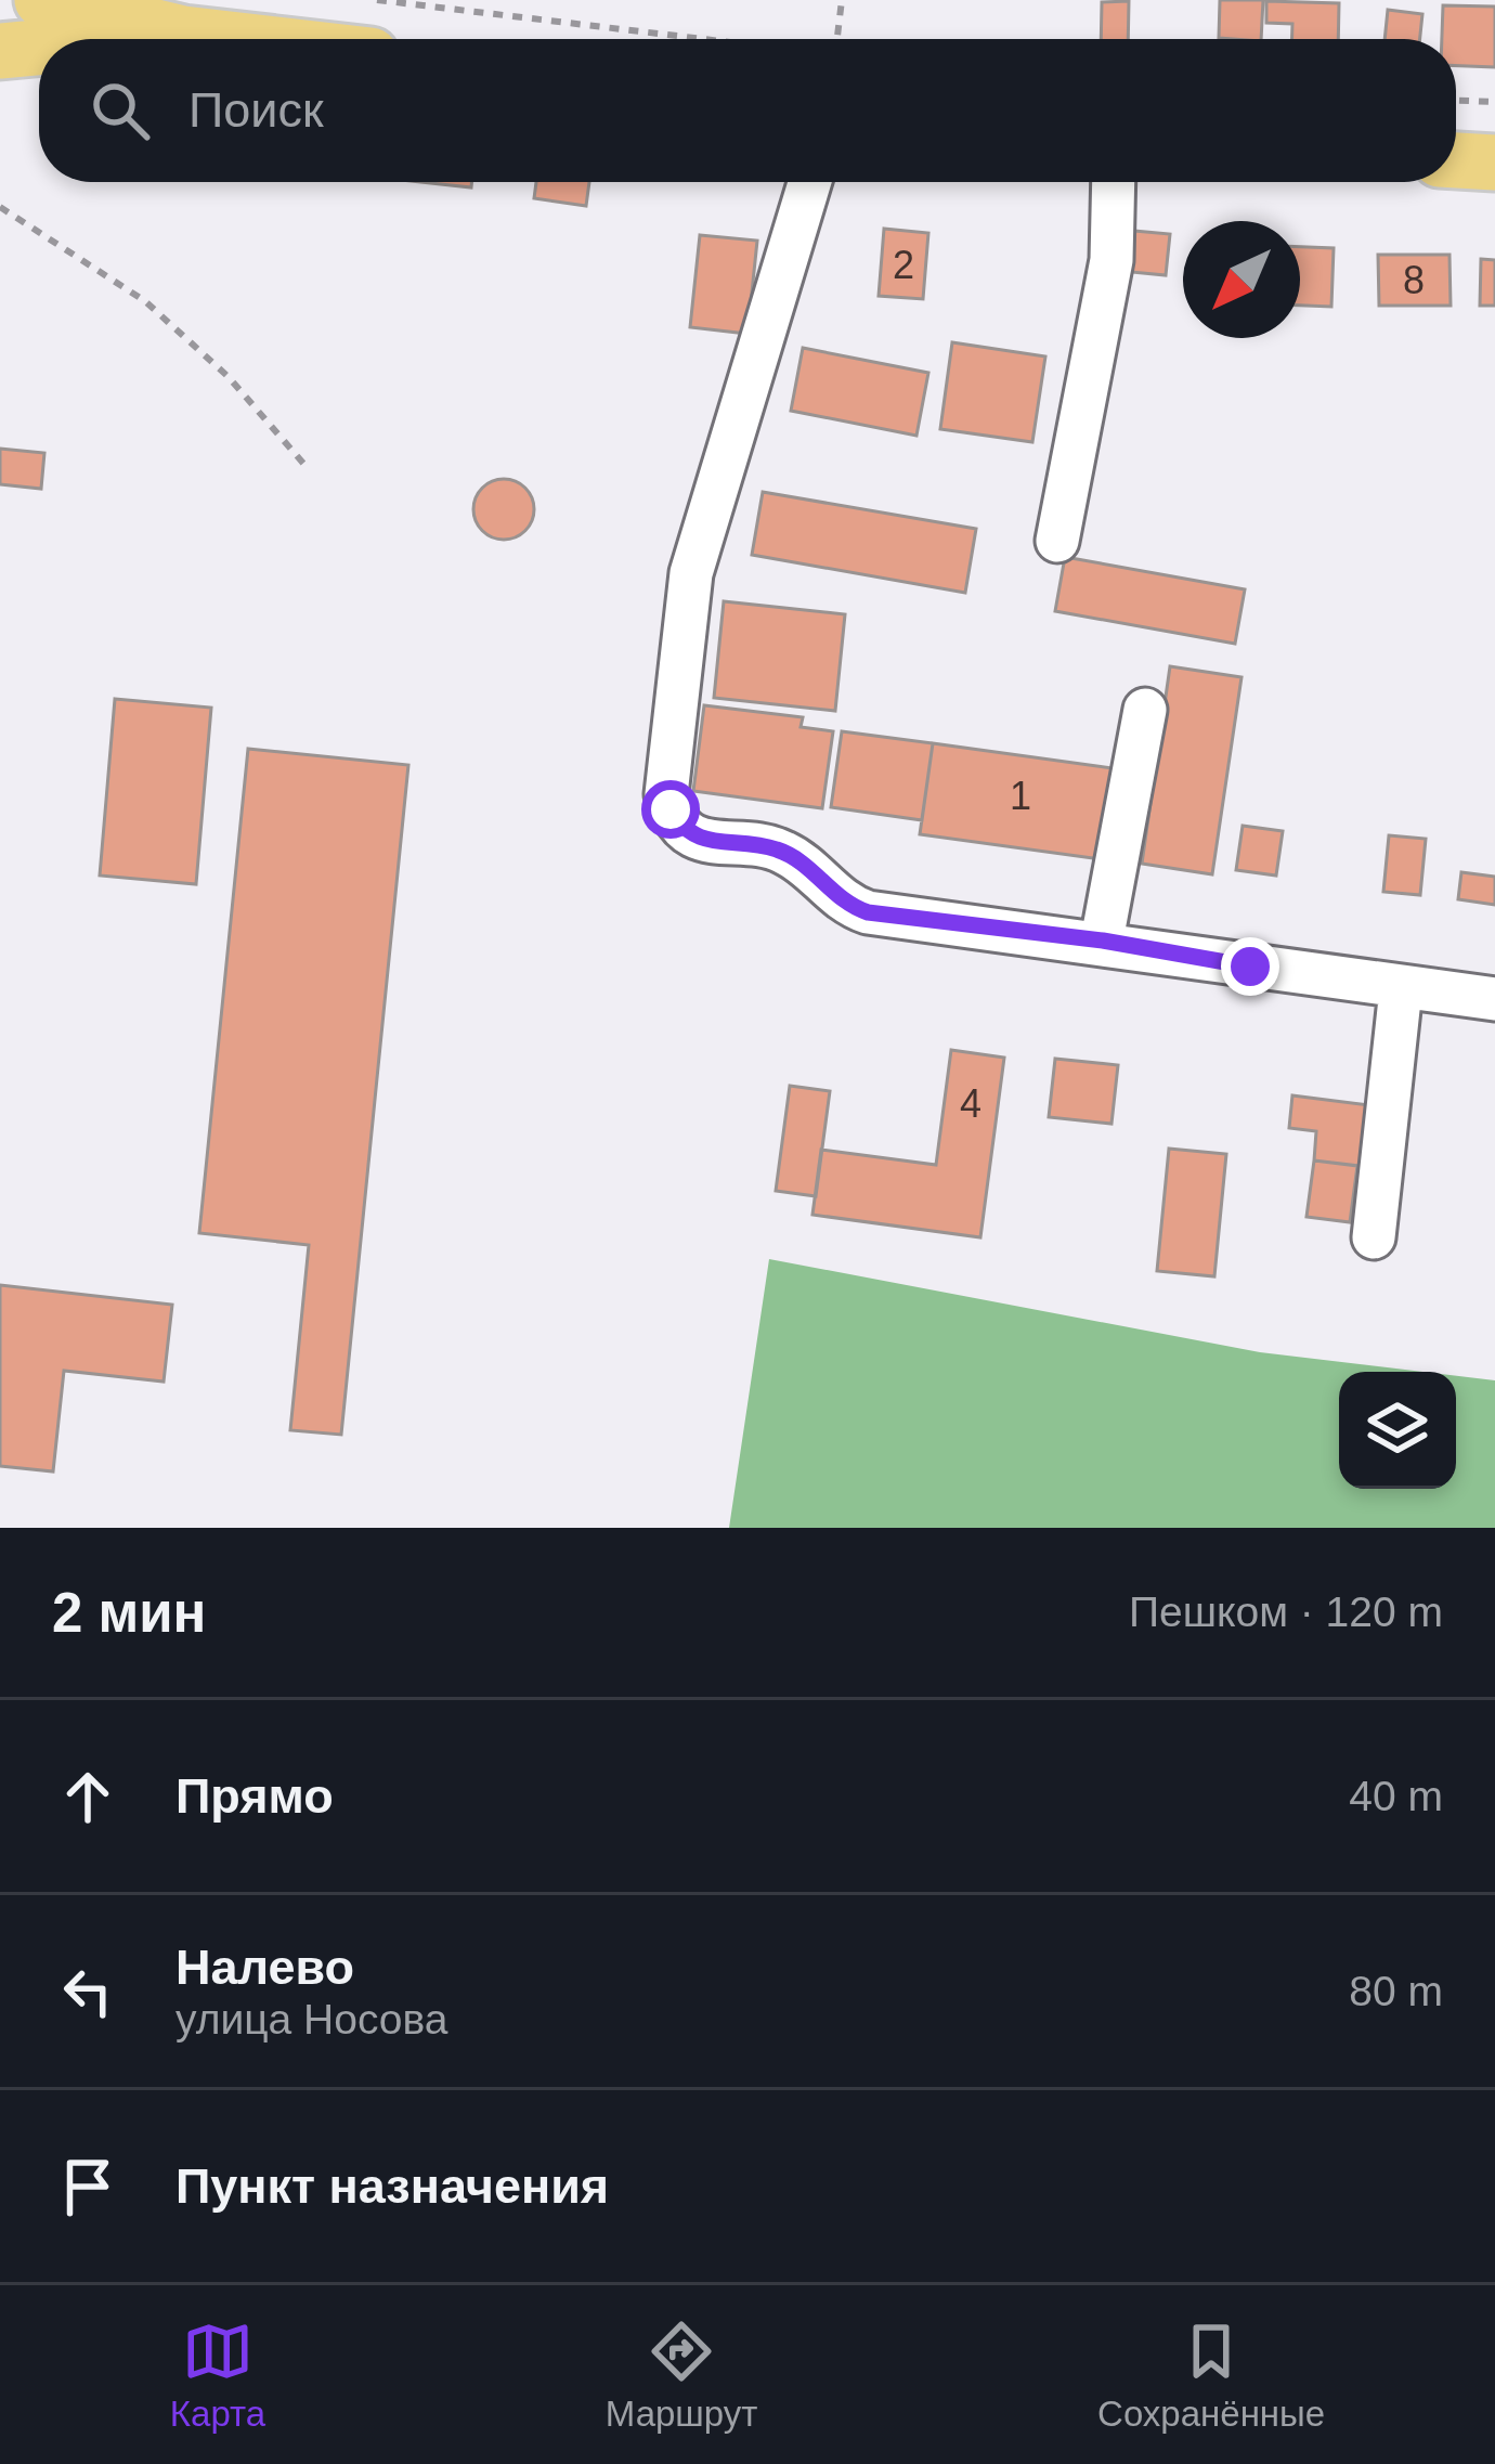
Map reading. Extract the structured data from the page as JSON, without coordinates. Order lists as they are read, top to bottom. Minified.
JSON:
{"house_numbers":["2","8","1","4"],"north":"bottom left","page":{"search":"Поиск","heading":["2 мин","Пешком · 120 m"],"list":[["Прямо","40 m"],["Налево","улица Носова","80 m"],"Пункт назначения"],"nav":["Карта","Маршрут","Сохранённые"]}}
